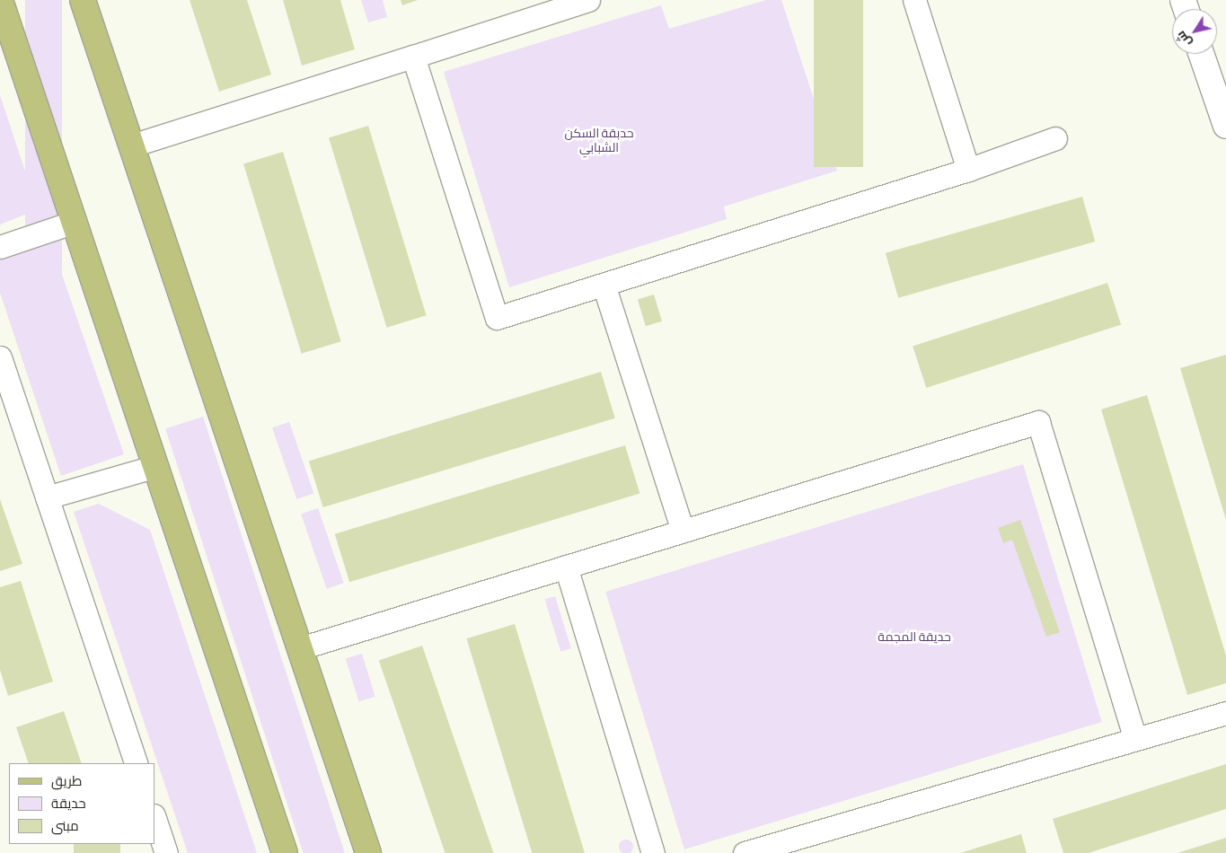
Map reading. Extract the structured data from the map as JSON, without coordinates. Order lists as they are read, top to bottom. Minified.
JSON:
{"parks":["حدبقة السكن الشبابي","حديقة المجمة"],"legend":["طريق","حديقة","مبنى"],"north":"bottom left"}
